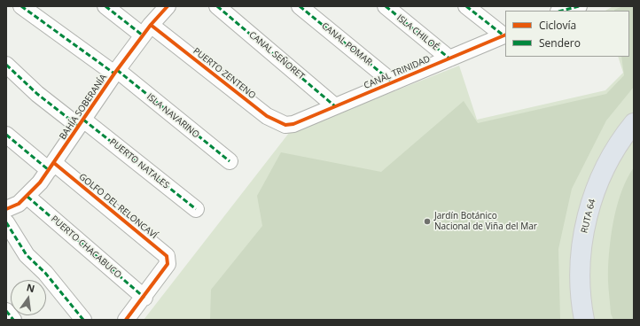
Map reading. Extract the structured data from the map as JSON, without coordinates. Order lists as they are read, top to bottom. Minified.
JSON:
{"streets":{"highway":["RUTA 64"],"street":["ISLA CHILOÉ","CANAL POMAR","CANAL SEÑORET","CANAL TRINIDAD","PUERTO ZENTENO","BAHÍA SOBERANÍA","ISLA NAVARINO","PUERTO NATALES","GOLFO DEL RELONCAVÍ","PUERTO CHACABUCO"]},"crossings":[["ISLA CHILOÉ","CANAL TRINIDAD"],["CANAL POMAR","CANAL TRINIDAD"],["CANAL SEÑORET","CANAL TRINIDAD"],["CANAL TRINIDAD","PUERTO ZENTENO"],["PUERTO ZENTENO","BAHÍA SOBERANÍA"],["BAHÍA SOBERANÍA","ISLA NAVARINO"],["BAHÍA SOBERANÍA","PUERTO NATALES"],["BAHÍA SOBERANÍA","GOLFO DEL RELONCAVÍ"],["BAHÍA SOBERANÍA","PUERTO CHACABUCO"],["GOLFO DEL RELONCAVÍ","PUERTO CHACABUCO"]],"places":["Jardín Botánico Nacional de Viña del Mar"],"legend":["Ciclovía","Sendero"],"north":"top"}
